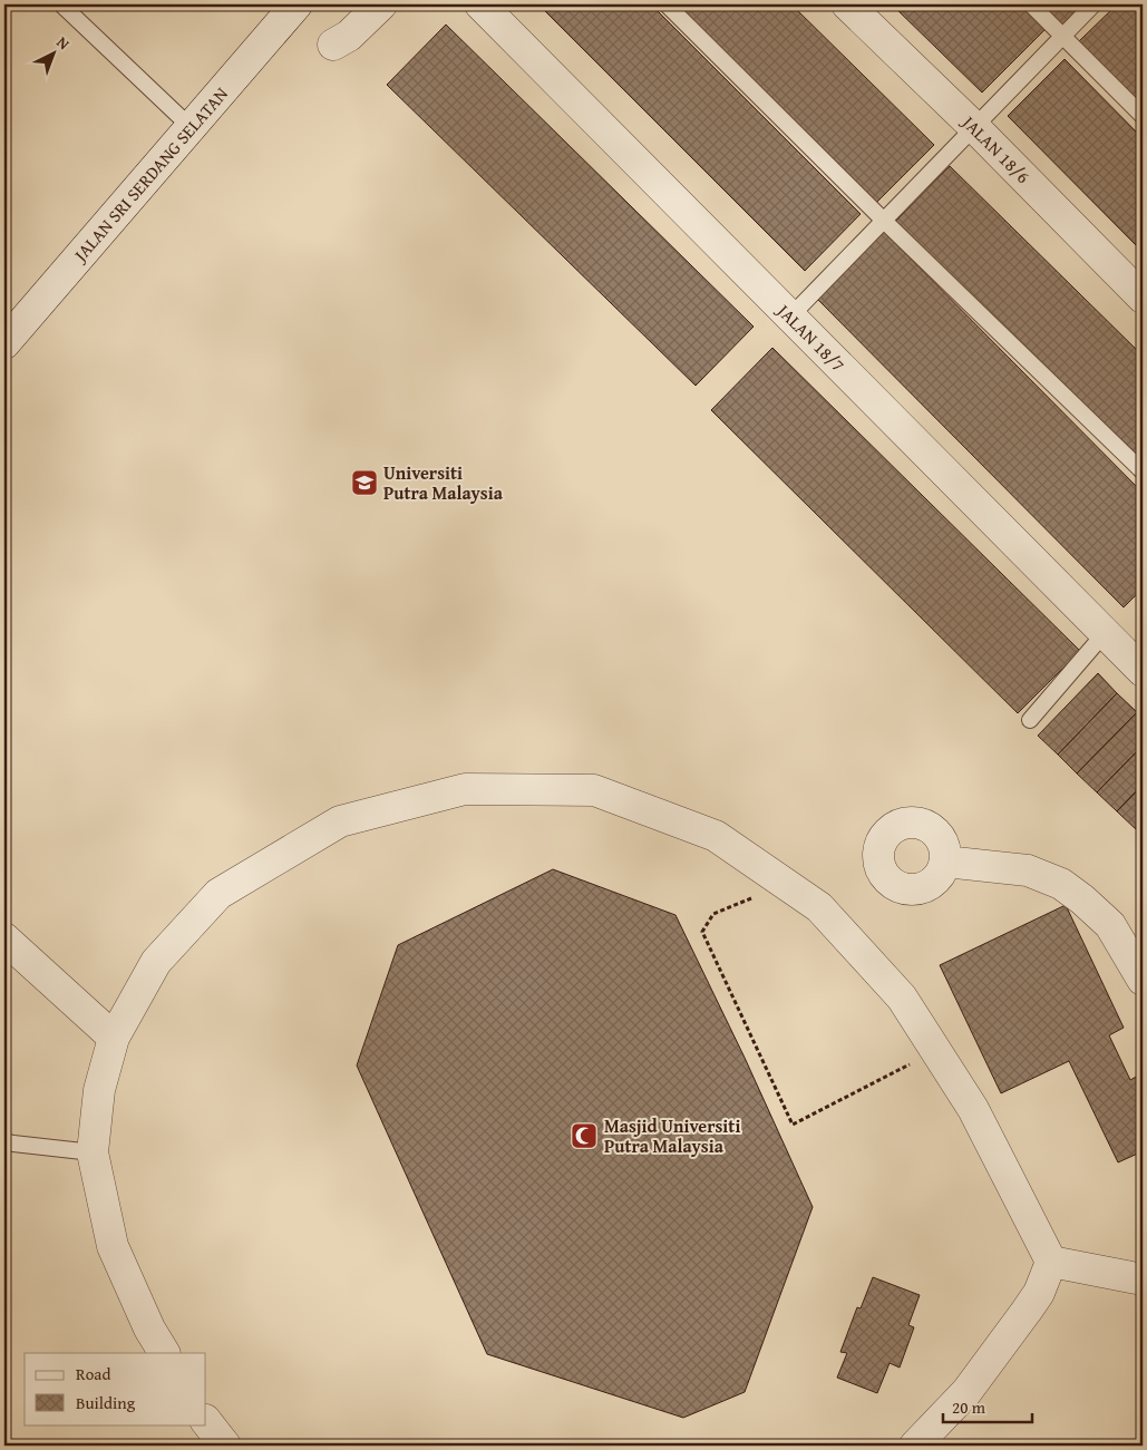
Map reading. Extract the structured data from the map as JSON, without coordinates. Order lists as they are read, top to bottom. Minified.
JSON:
{"streets":{"street":["JALAN 18/6","JALAN SRI SERDANG SELATAN","JALAN 18/7"]},"places":{"school or university":["Universiti Putra Malaysia"],"mosque":["Masjid Universiti Putra Malaysia"]},"legend":["Road","Building"],"scale_bar":"20 m","north":"top right"}
